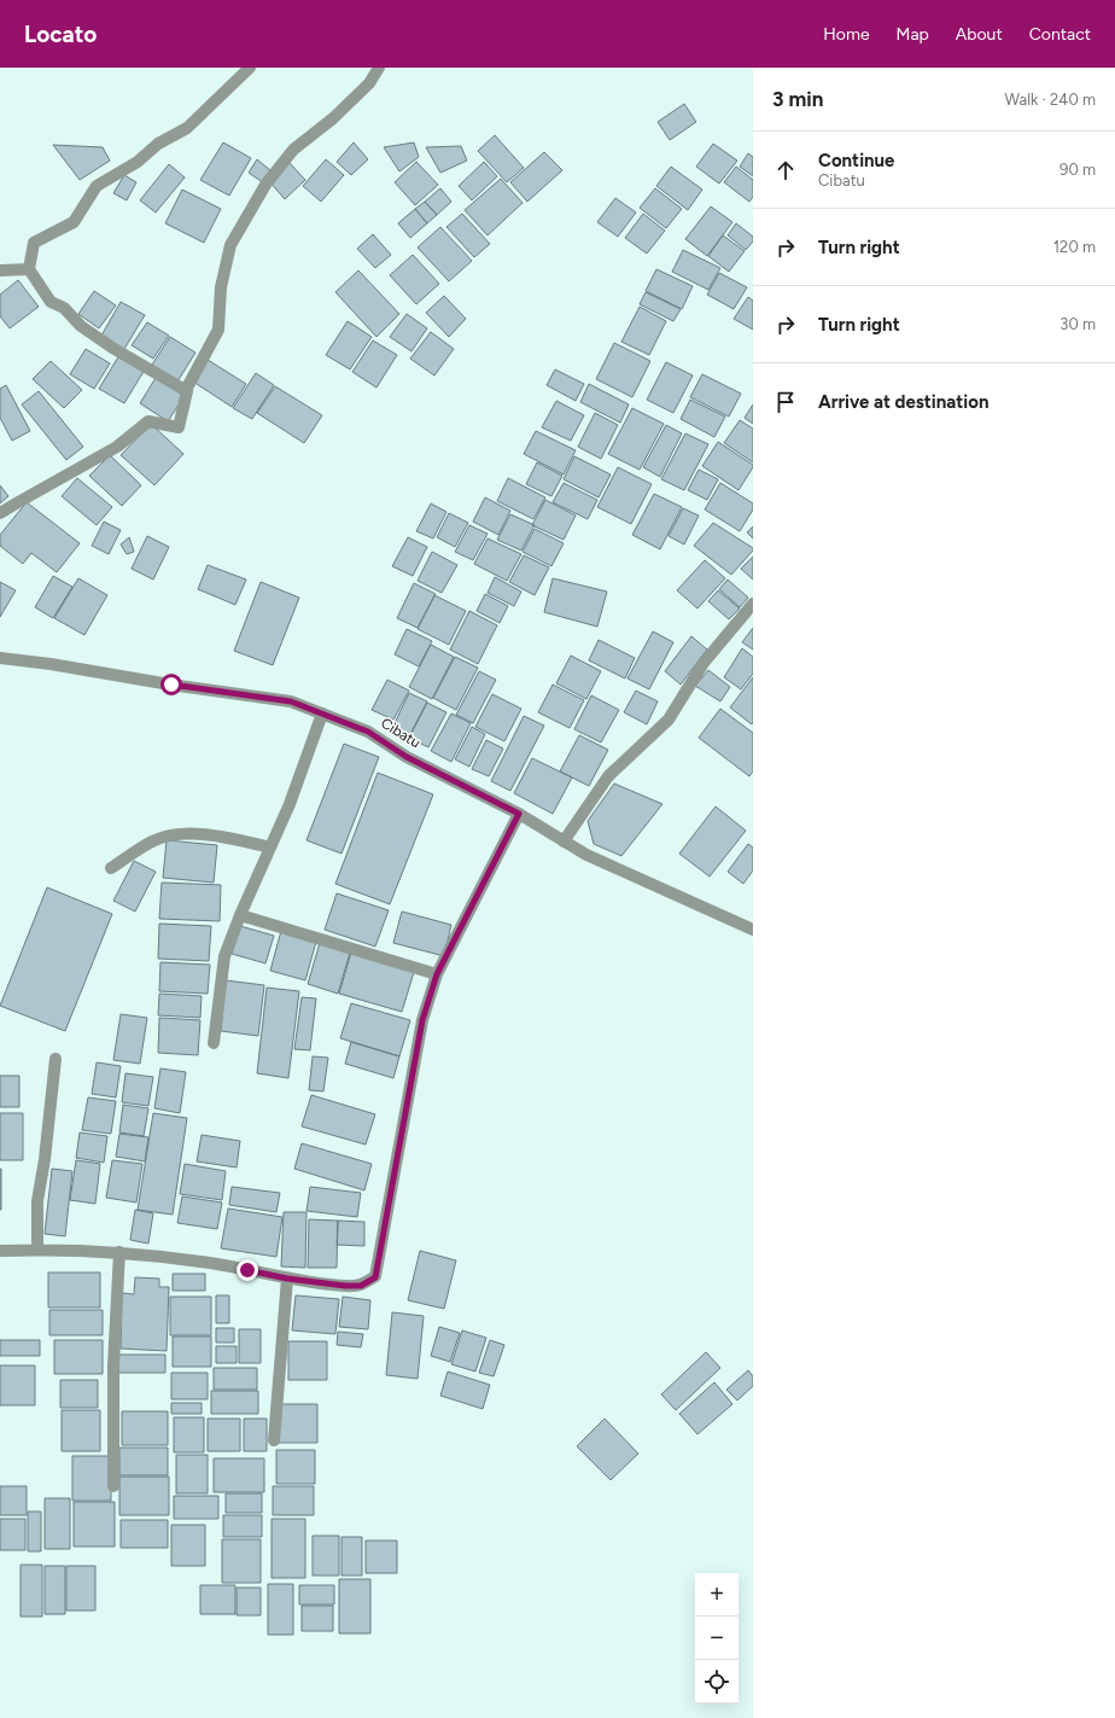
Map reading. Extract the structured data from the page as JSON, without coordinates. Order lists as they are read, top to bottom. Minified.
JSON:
{"streets":{"street":["Cibatu"]},"page":{"header":"Locato","nav":["Home","Map","About","Contact"],"heading":["3 min","Walk · 240 m"],"list":[["Continue","Cibatu","90 m"],["Turn right","120 m"],["Turn right","30 m"],"Arrive at destination"],"map_buttons":["+","−"]}}
